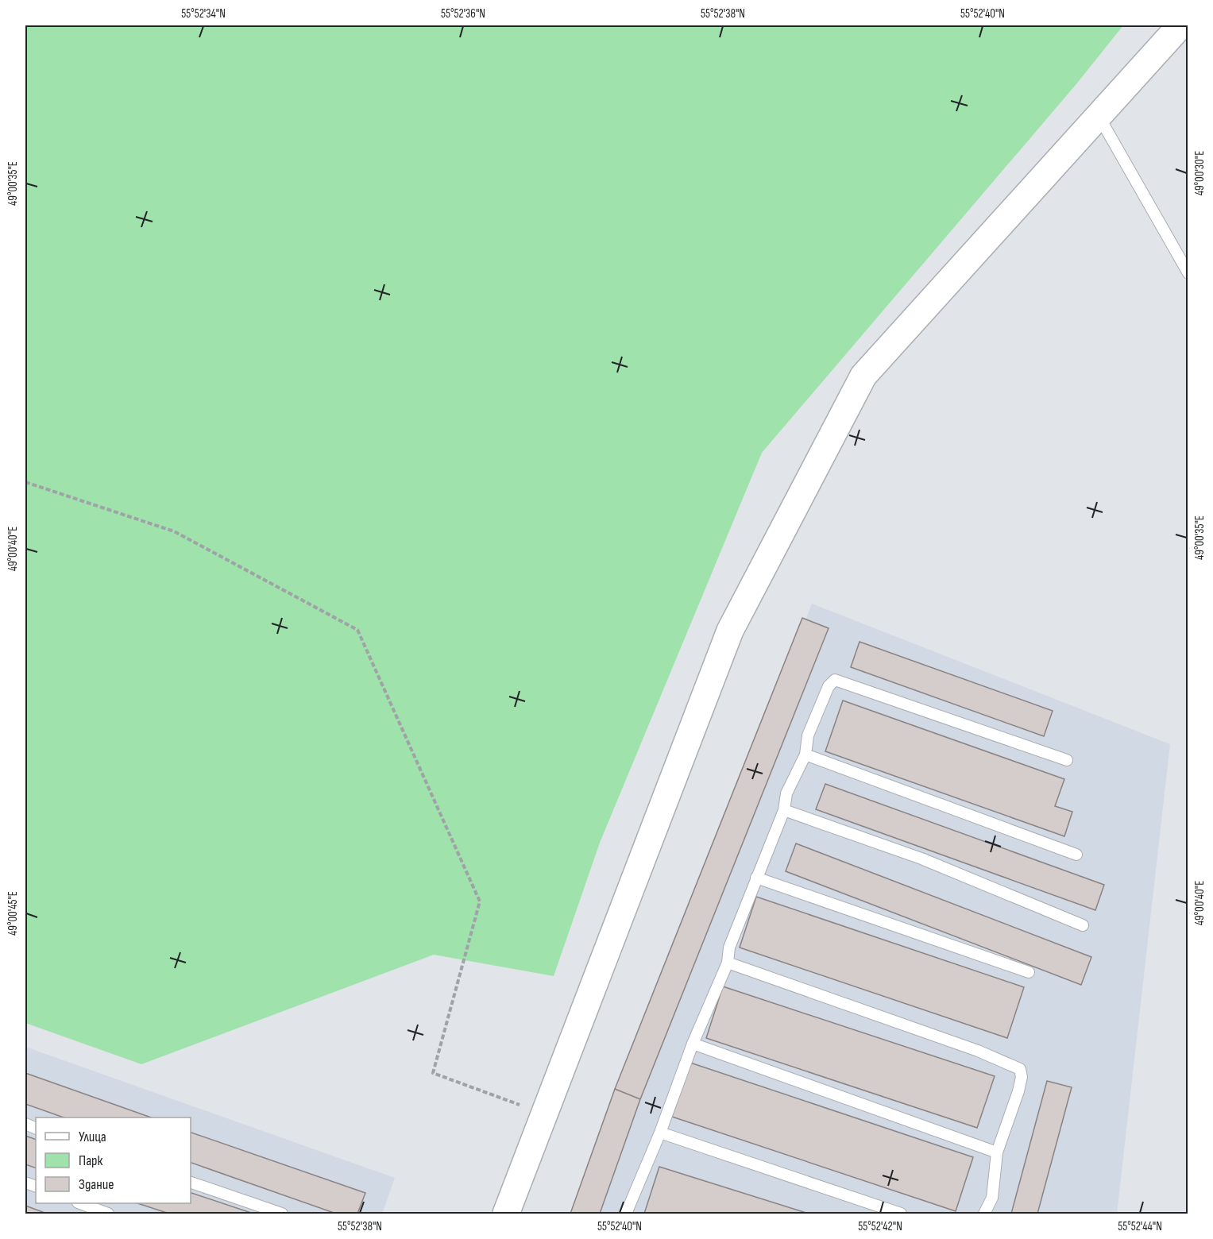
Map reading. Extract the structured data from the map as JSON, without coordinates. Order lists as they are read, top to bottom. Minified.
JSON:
{"legend":["Улица","Парк","Здание"],"coordinates":["55°52'34\"N","55°52'36\"N","55°52'38\"N","55°52'40\"N","49°00'30\"E","49°00'35\"E","49°00'40\"E","49°00'45\"E","55°52'42\"N","55°52'44\"N"]}
